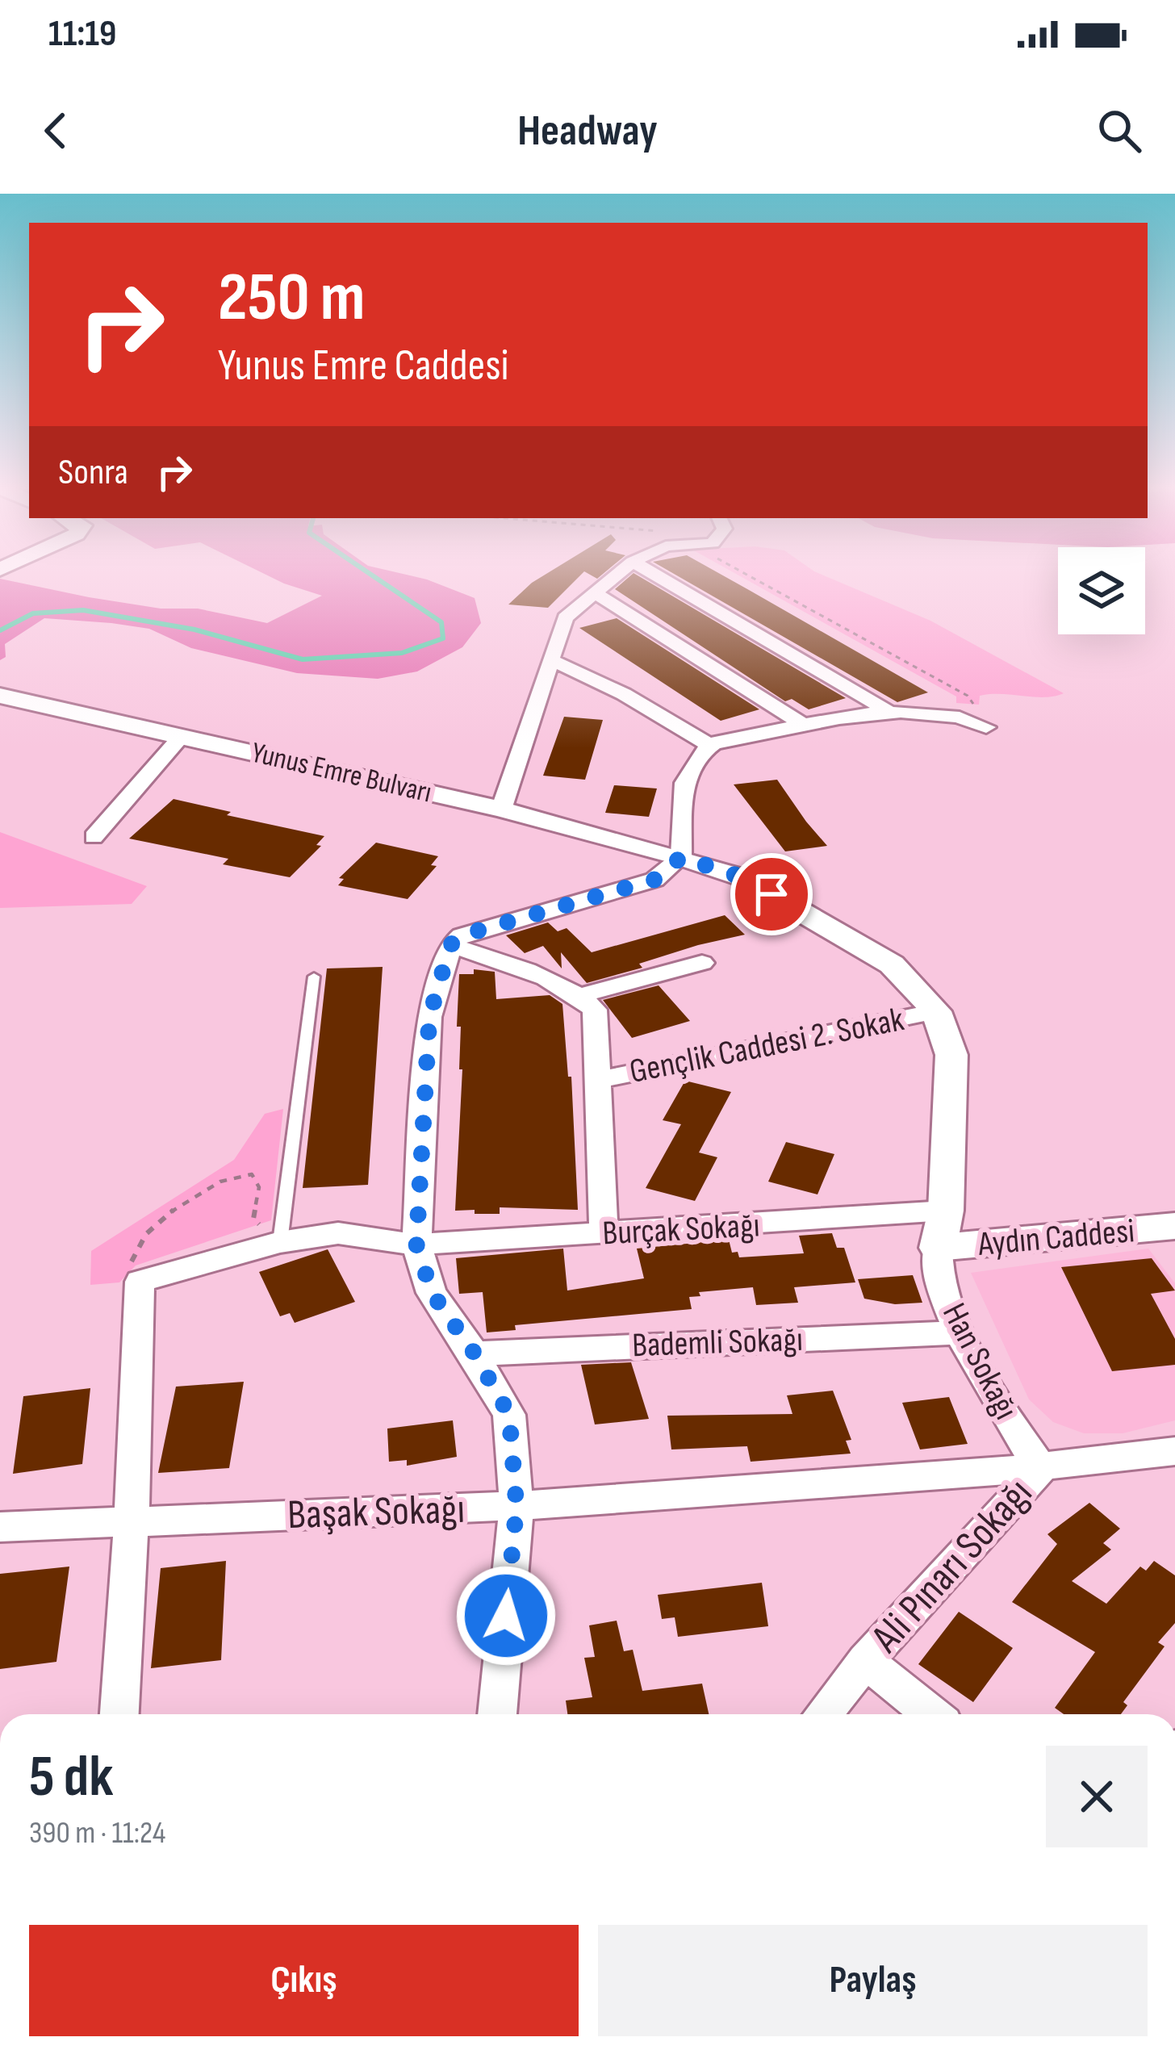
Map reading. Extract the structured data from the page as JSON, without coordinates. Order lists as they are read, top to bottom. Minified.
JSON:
{"streets":{"street":["Yunus Emre Bulvarı","Gençlik Caddesi 2. Sokak","Burçak Sokağı","Aydın Caddesi","Bademli Sokağı","Han Sokağı","Başak Sokağı","Ali Pınarı Sokağı"]},"crossings":[["Yunus Emre Bulvarı","Gençlik Caddesi 2. Sokak"],["Aydın Caddesi","Han Sokağı"],["Bademli Sokağı","Han Sokağı"],["Han Sokağı","Başak Sokağı"],["Han Sokağı","Ali Pınarı Sokağı"],["Başak Sokağı","Ali Pınarı Sokağı"]],"page":{"status":"11:19","header":"Headway","turn":["250 m","Yunus Emre Caddesi"],"then":"Sonra","heading":["5 dk","390 m · 11:24"],"buttons":["Çıkış","Paylaş"]}}
